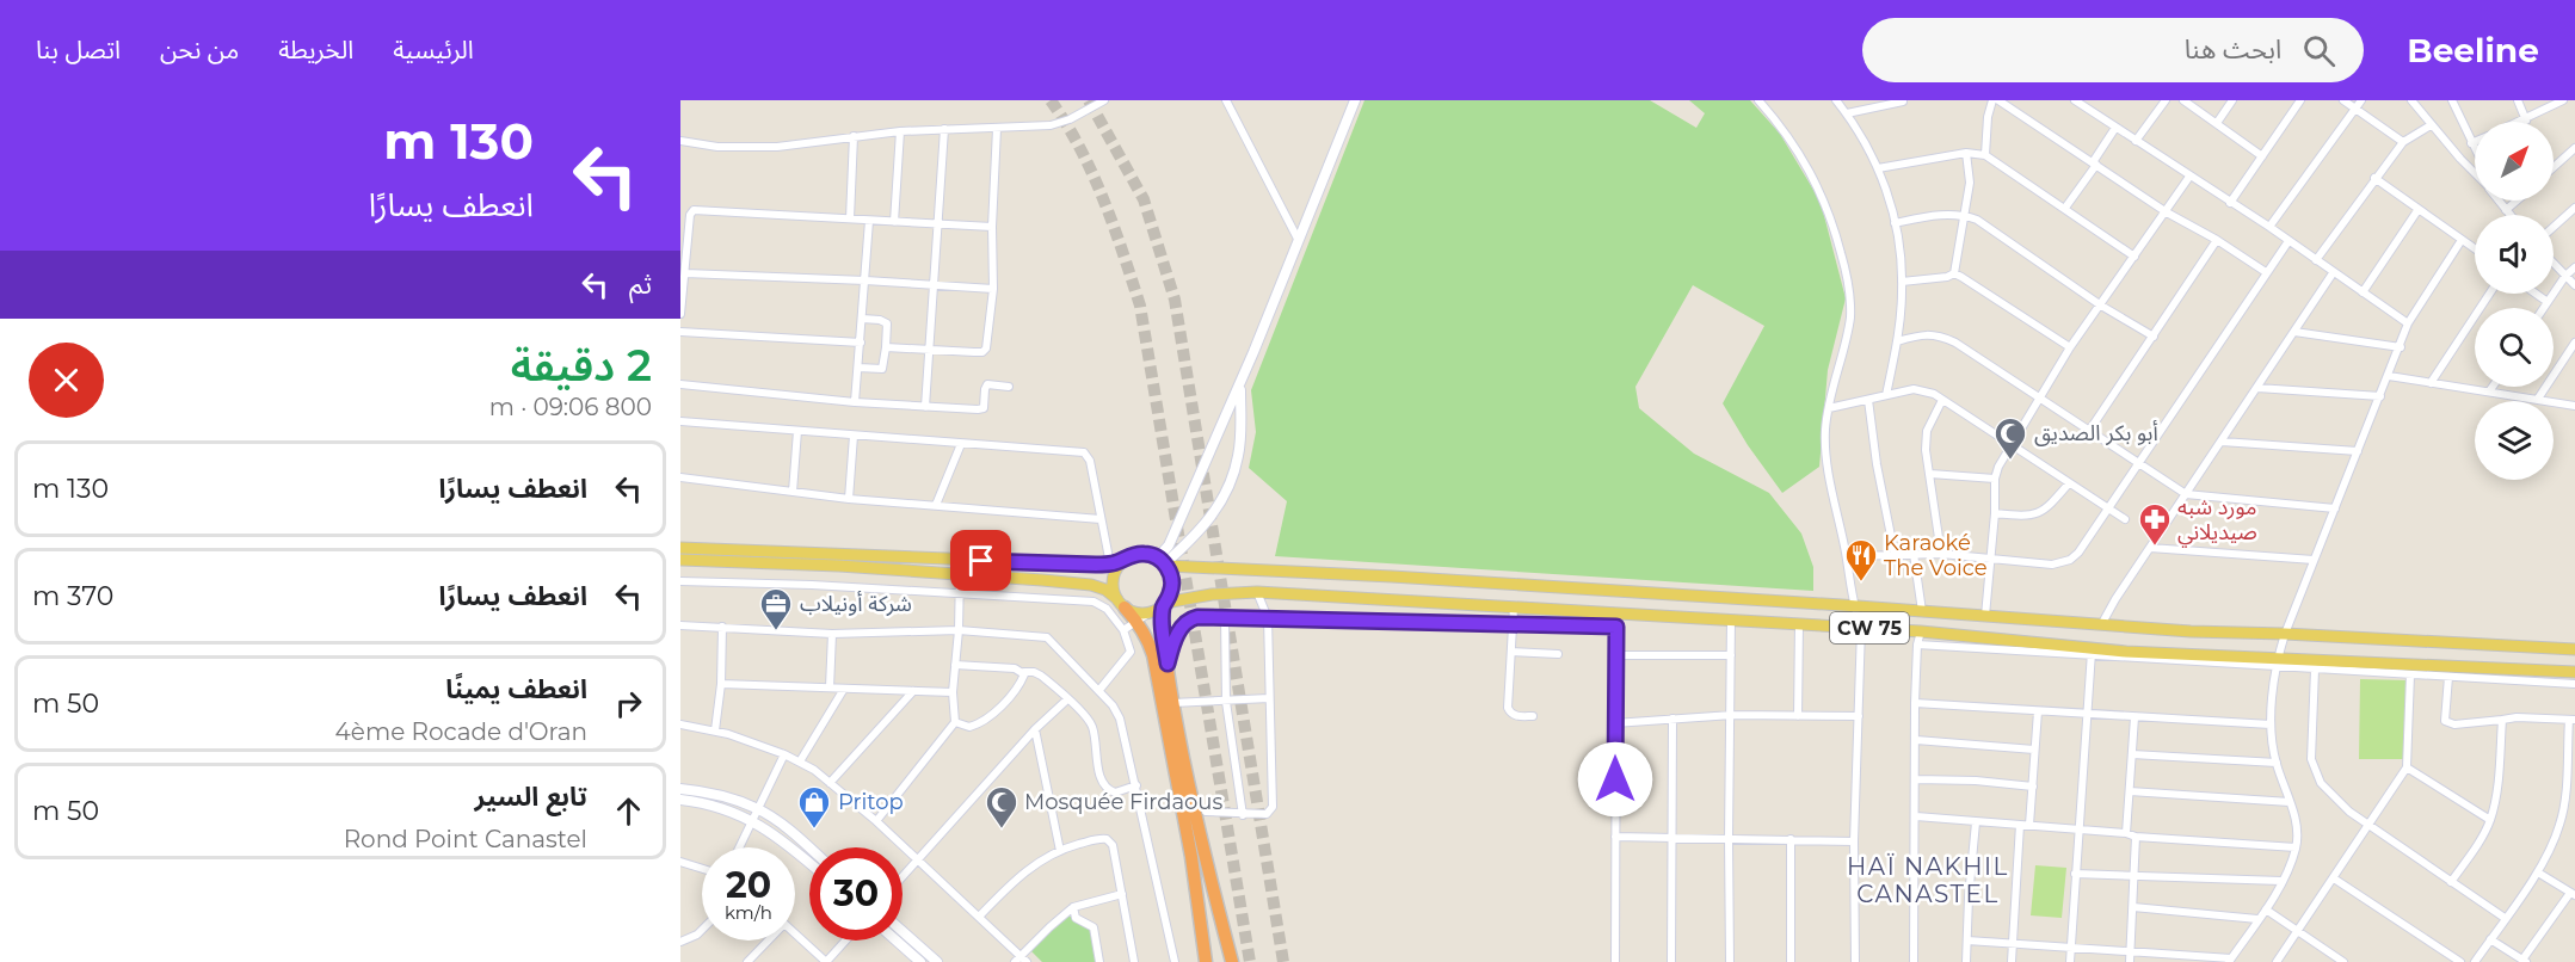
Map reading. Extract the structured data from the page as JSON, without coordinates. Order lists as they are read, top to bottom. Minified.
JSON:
{"streets":{"main road":["CW 75"]},"districts":["HAÏ NAKHIL CANASTEL"],"places":{"mosque":["أبو بكر الصديق","Mosquée Firdaous"],"pharmacy":["مورد شبه صيديلاني"],"restaurant":["Karaoké The Voice"],"office":["شركة أونيلاب"],"shop":["Pritop"]},"north":"top right","page":{"header":"Beeline","search":"ابحث هنا","nav":["الرئيسية","الخريطة","من نحن","اتصل بنا"],"turn":["130 m","انعطف يسارًا"],"then":"ثم","heading":["2 دقيقة","800 m · 09:06"],"list":[{"name":"انعطف يسارًا","value":"130 m"},{"name":"انعطف يسارًا","value":"370 m"},{"name":"انعطف يمينًا","note":"4ème Rocade d'Oran","value":"50 m"},{"name":"تابع السير","note":"Rond Point Canastel","value":"50 m"}],"speed":"20 km/h","limit":"30"}}
